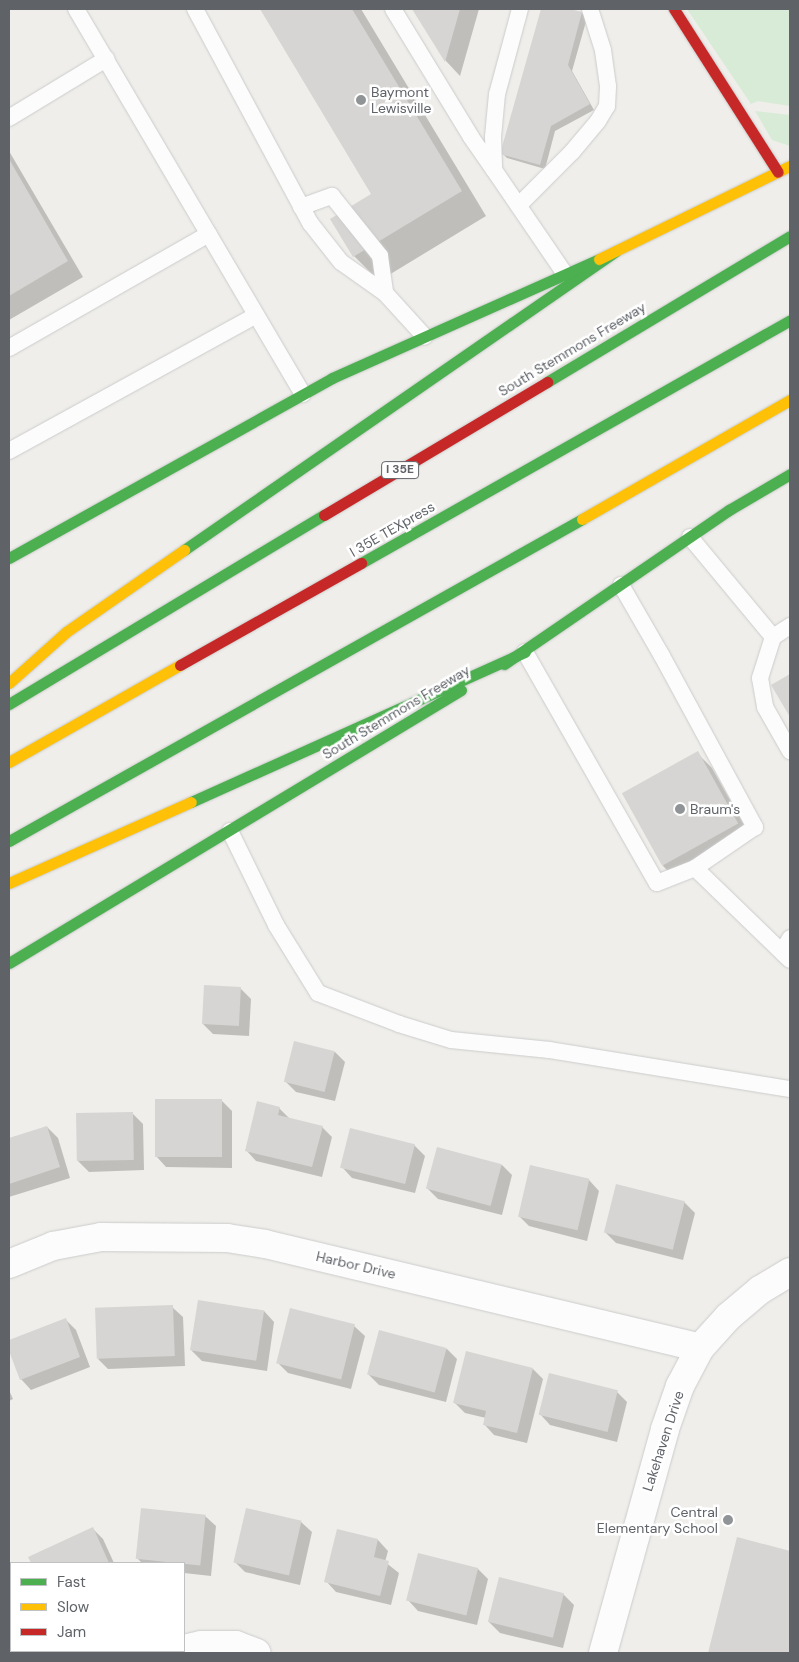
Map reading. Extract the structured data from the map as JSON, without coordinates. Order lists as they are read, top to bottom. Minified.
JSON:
{"streets":{"main road":["South Stemmons Freeway","I 35E","I 35E TEXpress"],"street":["Harbor Drive","Lakehaven Drive"]},"crossings":[["Harbor Drive","Lakehaven Drive"]],"places":["Baymont Lewisville","Braum's","Central Elementary School"],"legend":["Fast","Slow","Jam"]}
